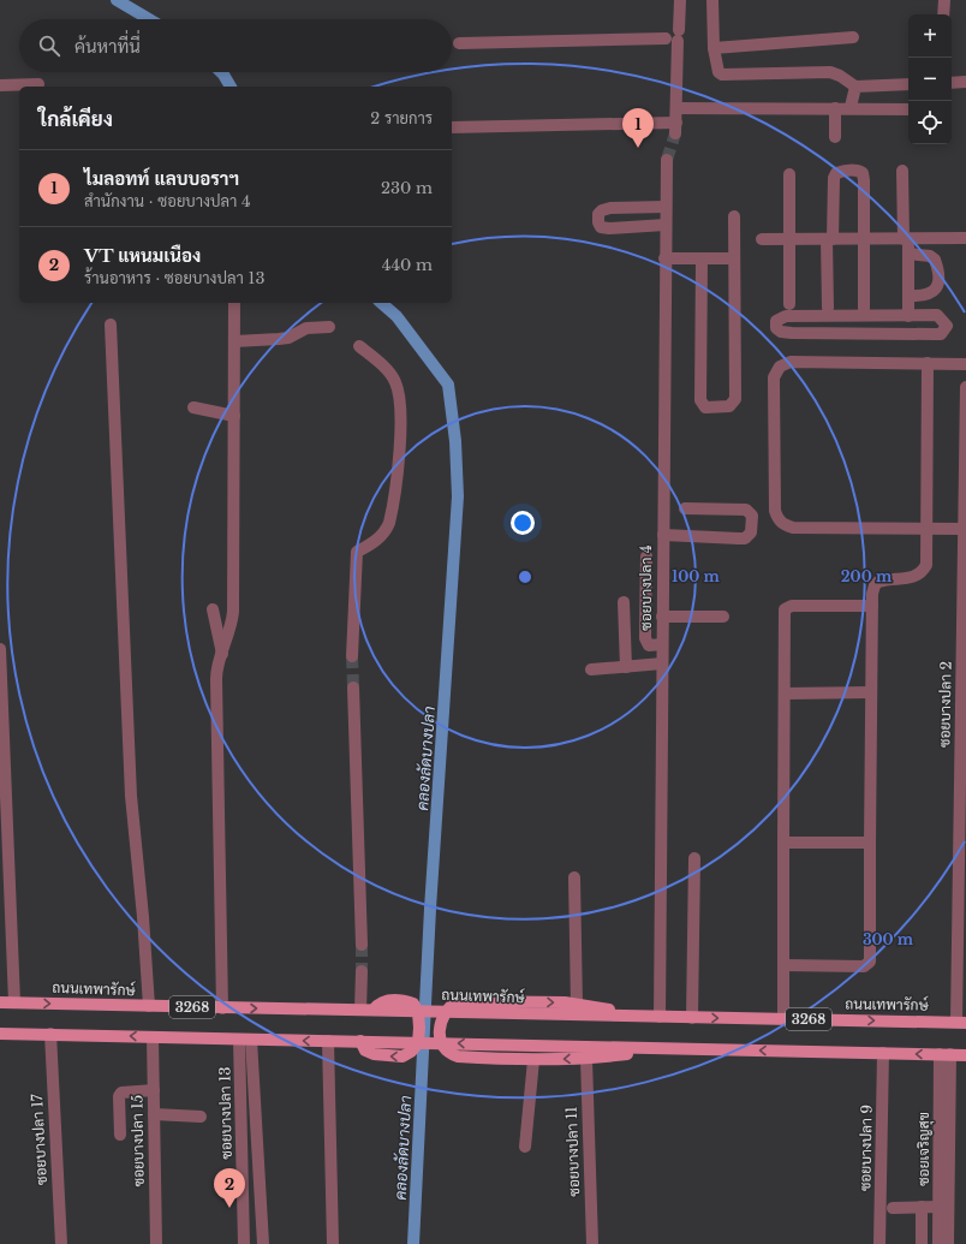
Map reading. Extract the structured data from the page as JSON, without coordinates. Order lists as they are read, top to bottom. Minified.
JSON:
{"streets":{"main road":["ถนนเทพารักษ์","3268"],"street":["ซอยบางปลา 4","ซอยบางปลา 2","ซอยบางปลา 13","ซอยบางปลา 17","ซอยบางปลา 15","ซอยบางปลา 9","ซอยเจริญสุข","ซอยบางปลา 11"]},"crossings":[["ซอยบางปลา 4","ถนนเทพารักษ์"],["ซอยบางปลา 2","ถนนเทพารักษ์"],["3268","ซอยบางปลา 13"],["3268","ซอยบางปลา 17"],["3268","ซอยบางปลา 15"],["3268","ซอยบางปลา 9"],["3268","ซอยเจริญสุข"]],"water":["คลองลัดบางปลา"],"page":{"map_buttons":["+","−"],"search":"ค้นหาที่นี่","heading":["ใกล้เคียง","2 รายการ"],"pins":["1","2"],"list":[{"mark":"1","name":"ไมลอทท์ แลบบอราฯ","note":"สำนักงาน · ซอยบางปลา 4","value":"230 m"},{"mark":"2","name":"VT แหนมเนือง","note":"ร้านอาหาร · ซอยบางปลา 13","value":"440 m"}]},"rings":["100 m","200 m","300 m"]}
